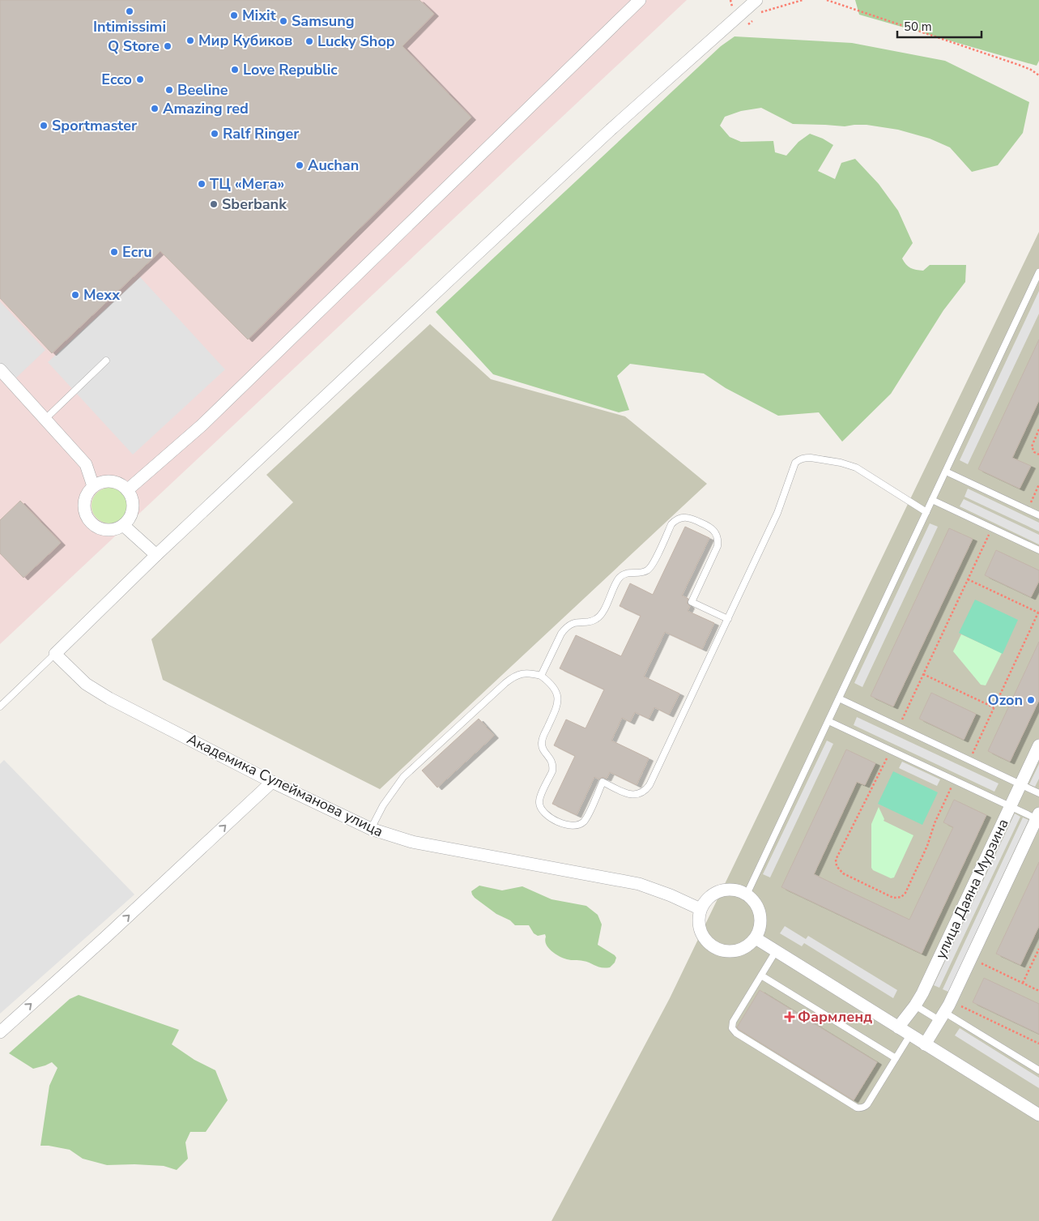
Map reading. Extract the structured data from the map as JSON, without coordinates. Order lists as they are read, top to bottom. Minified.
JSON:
{"streets":{"street":["Академика Сулейманова улица","улица Даяна Мурзина"]},"places":{"other":["Intimissimi","Mixit","Samsung","Мир Кубиков","Lucky Shop","Q Store","Love Republic","Ecco","Beeline","Amazing red","Sportmaster","Ralf Ringer","Auchan","ТЦ «Мега»","Sberbank","Ecru","Mexx","Ozon"],"health":["Фармленд"]},"scale_bar":"50 m"}
